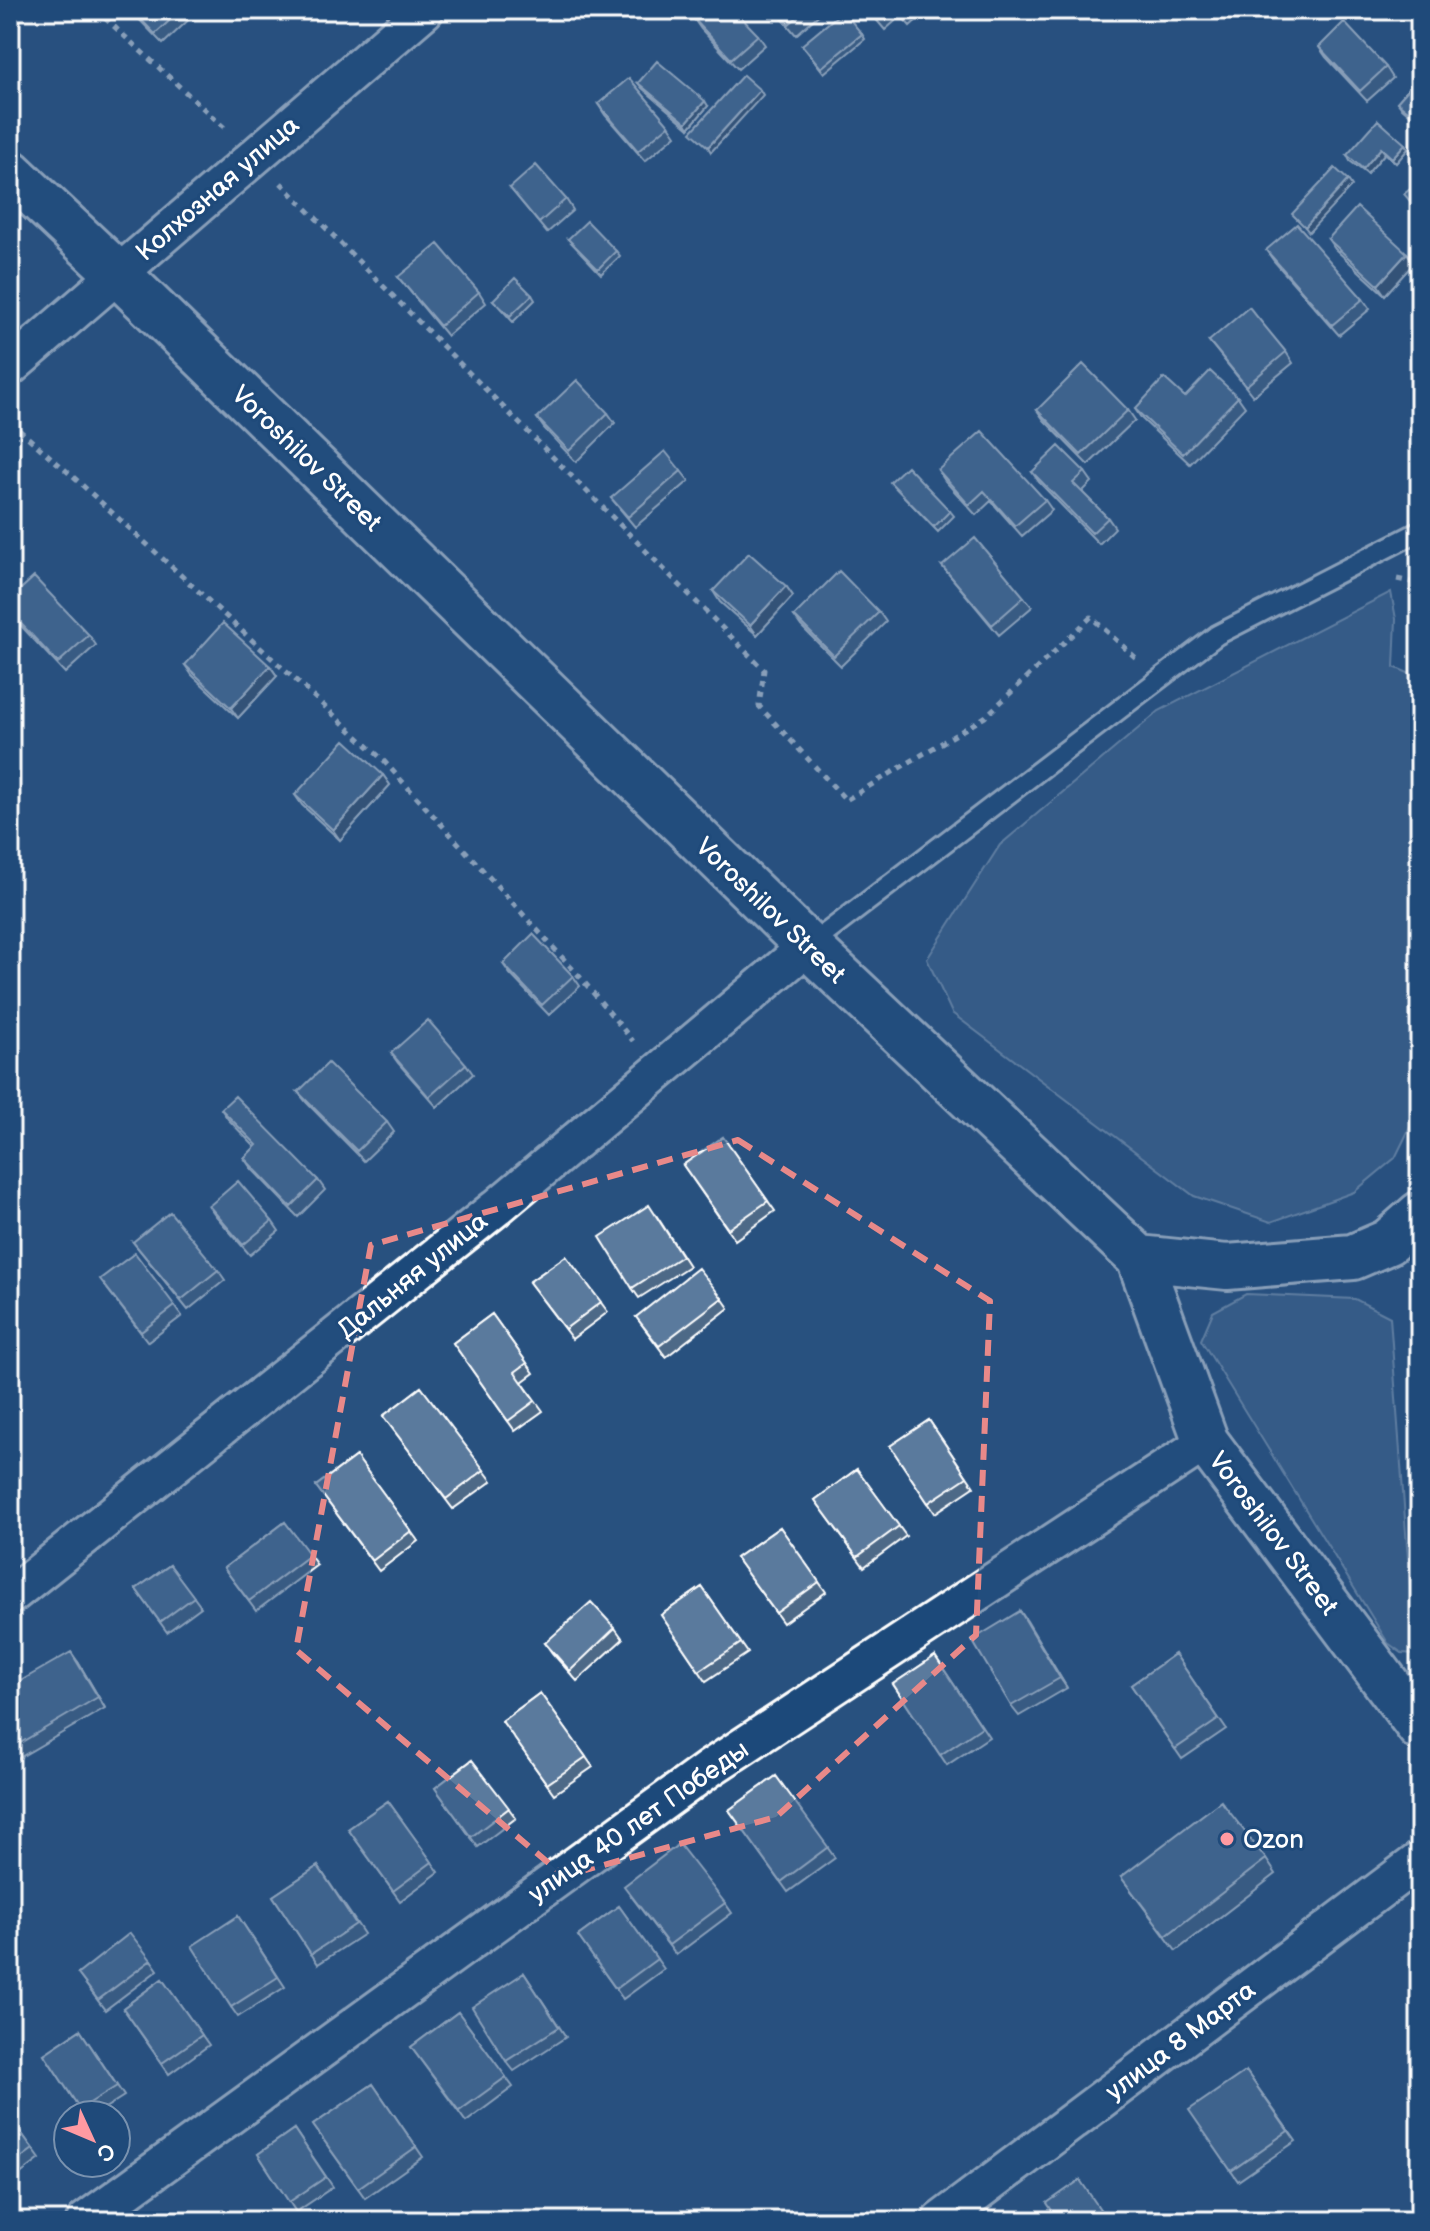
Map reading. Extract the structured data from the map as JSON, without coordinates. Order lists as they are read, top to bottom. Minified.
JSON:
{"streets":{"main road":["Voroshilov Street"],"street":["Колхозная улица","Дальняя улица","улица 40 лет Победы","улица 8 Марта"]},"crossings":[["Колхозная улица","Voroshilov Street"],["Voroshilov Street","Дальняя улица"],["Voroshilov Street","улица 40 лет Победы"]],"places":["Ozon"],"north":"bottom right"}
